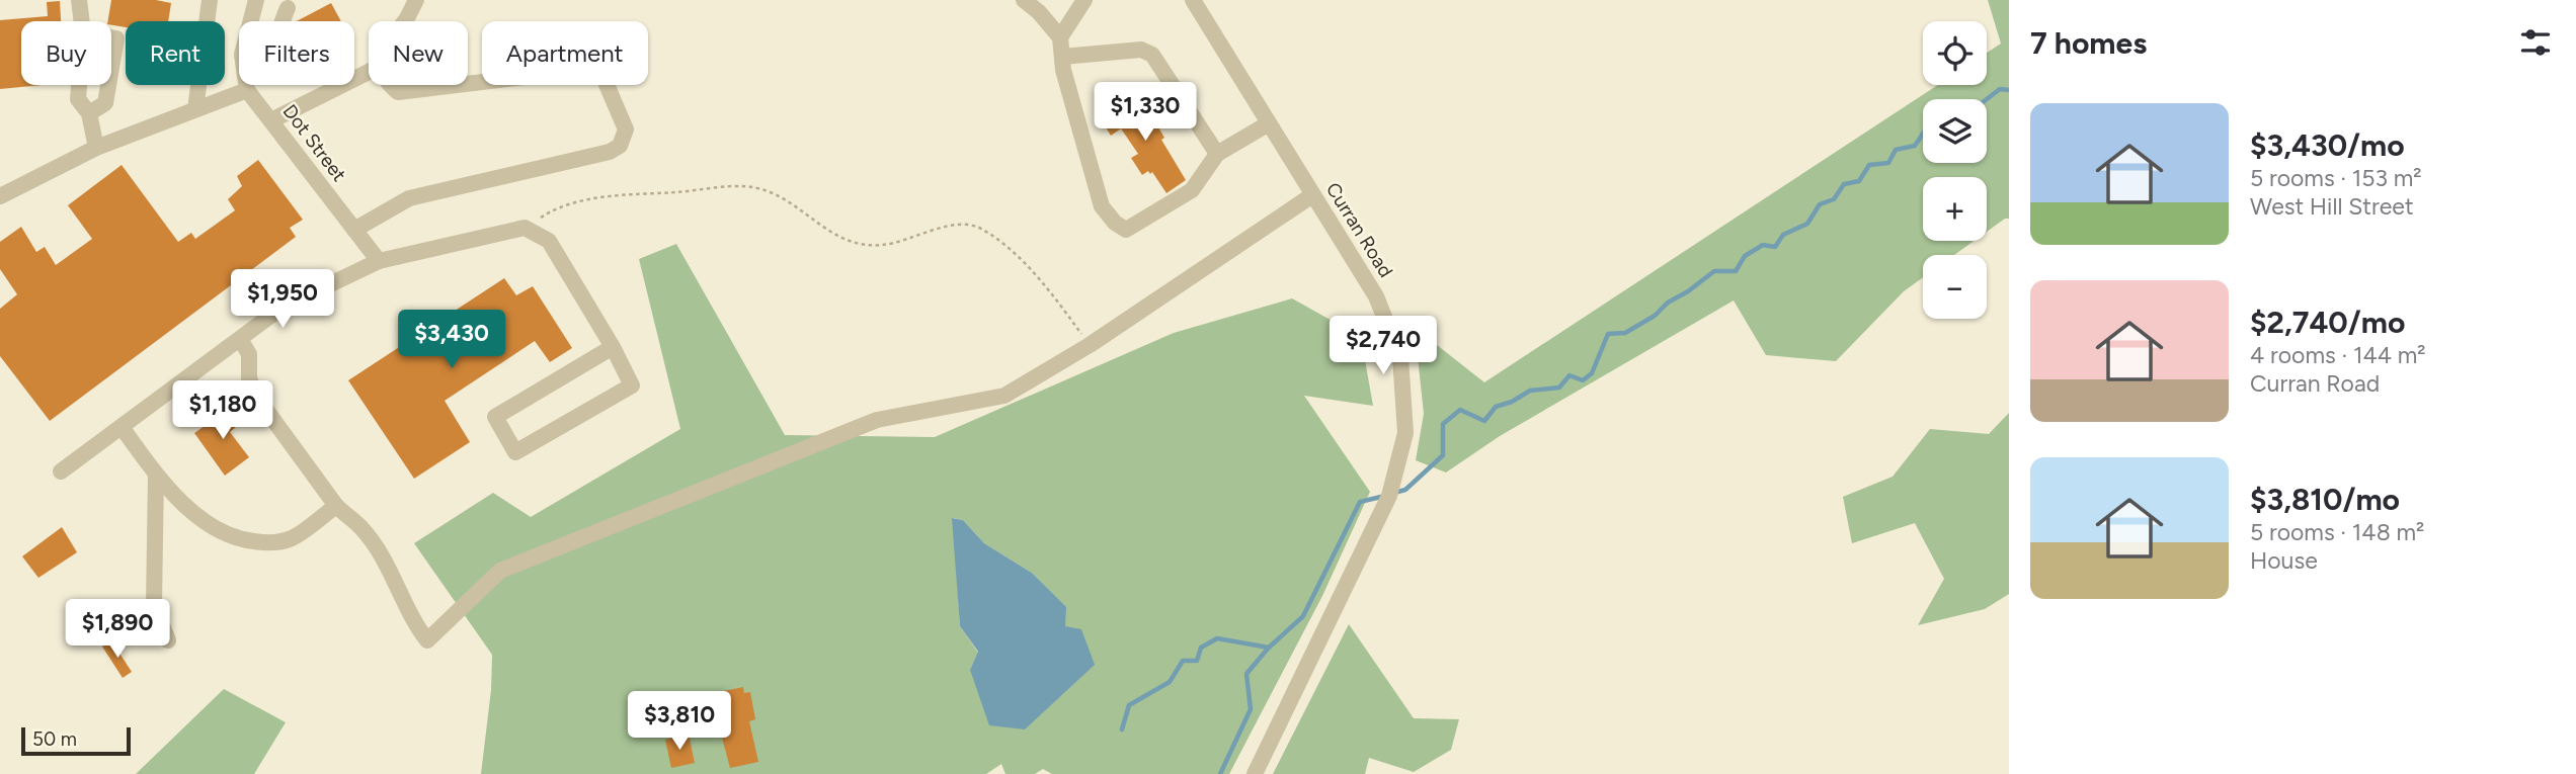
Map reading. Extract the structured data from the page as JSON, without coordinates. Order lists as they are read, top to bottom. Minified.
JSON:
{"streets":{"street":["Dot Street","Curran Road"]},"scale_bar":"50 m","page":{"heading":"7 homes","map_buttons":["+","−"],"chip":["Buy","Rent","Filters","New","Apartment"],"price":["$1,330","$1,950","$3,430","$2,740","$1,180","$1,890","$3,810"],"list":[{"name":"$3,430/mo","note":"5 rooms · 153 m² · West Hill Street"},{"name":"$2,740/mo","note":"4 rooms · 144 m² · Curran Road"},{"name":"$3,810/mo","note":"5 rooms · 148 m² · House"}],"scale":"50 m"}}
